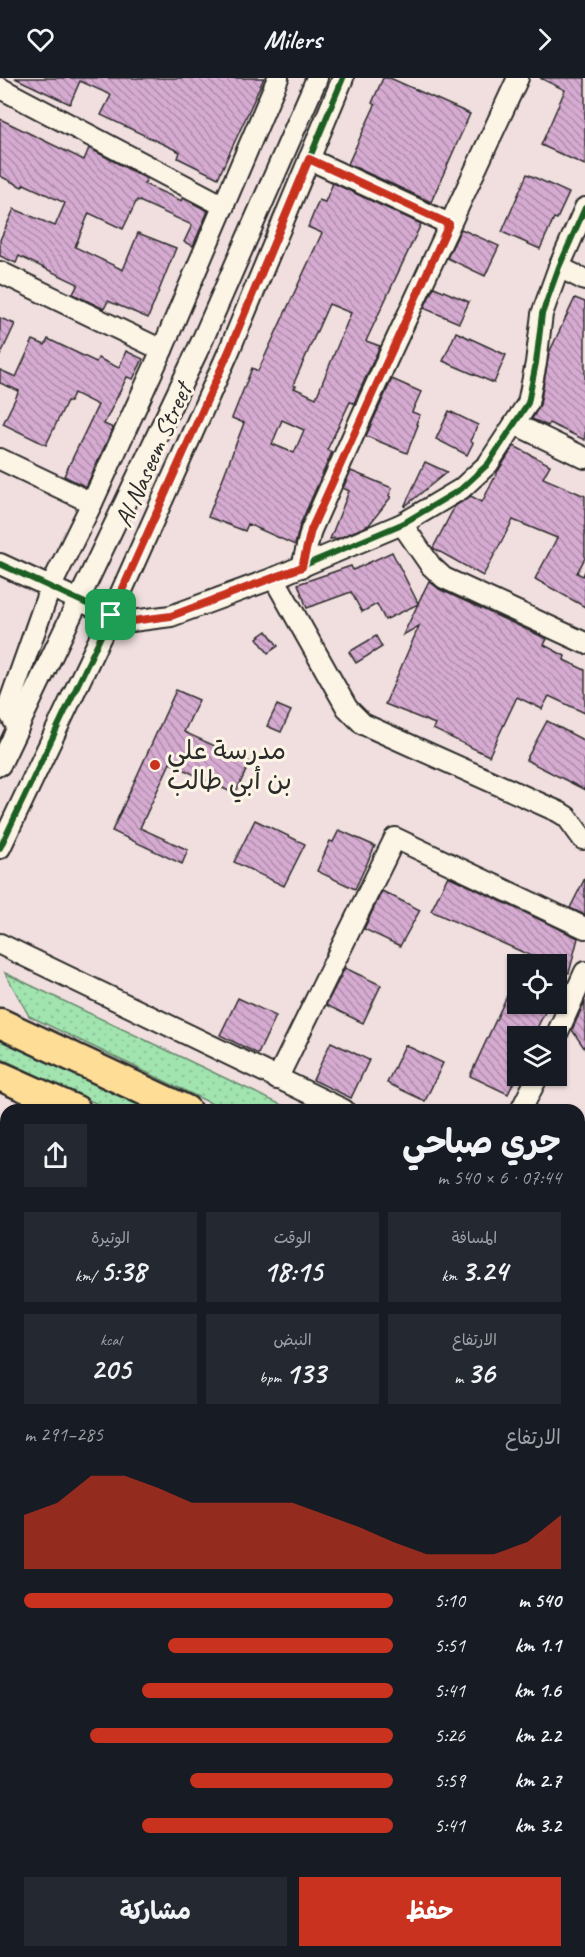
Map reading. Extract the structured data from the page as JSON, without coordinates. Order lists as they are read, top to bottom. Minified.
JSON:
{"streets":{"street":["Al Naseem Street"]},"places":["مدرسة علي بن أبي طالب"],"page":{"header":"Milers","heading":["جري صباحي","07:44 · 6 × 540 m"],"stats":[["المسافة","3.24 km"],["الوقت","18:15"],["الوتيرة","5:38 /km"],["الارتفاع","36 m"],["النبض","133 bpm"],["kcal","205"]],"chart":["الارتفاع","285–291 m"],"list":[{"name":"540 m","note":"5:10"},{"name":"1.1 km","note":"5:51"},{"name":"1.6 km","note":"5:41"},{"name":"2.2 km","note":"5:26"},{"name":"2.7 km","note":"5:59"},{"name":"3.2 km","note":"5:41"}],"buttons":["حفظ","مشاركة"]}}
